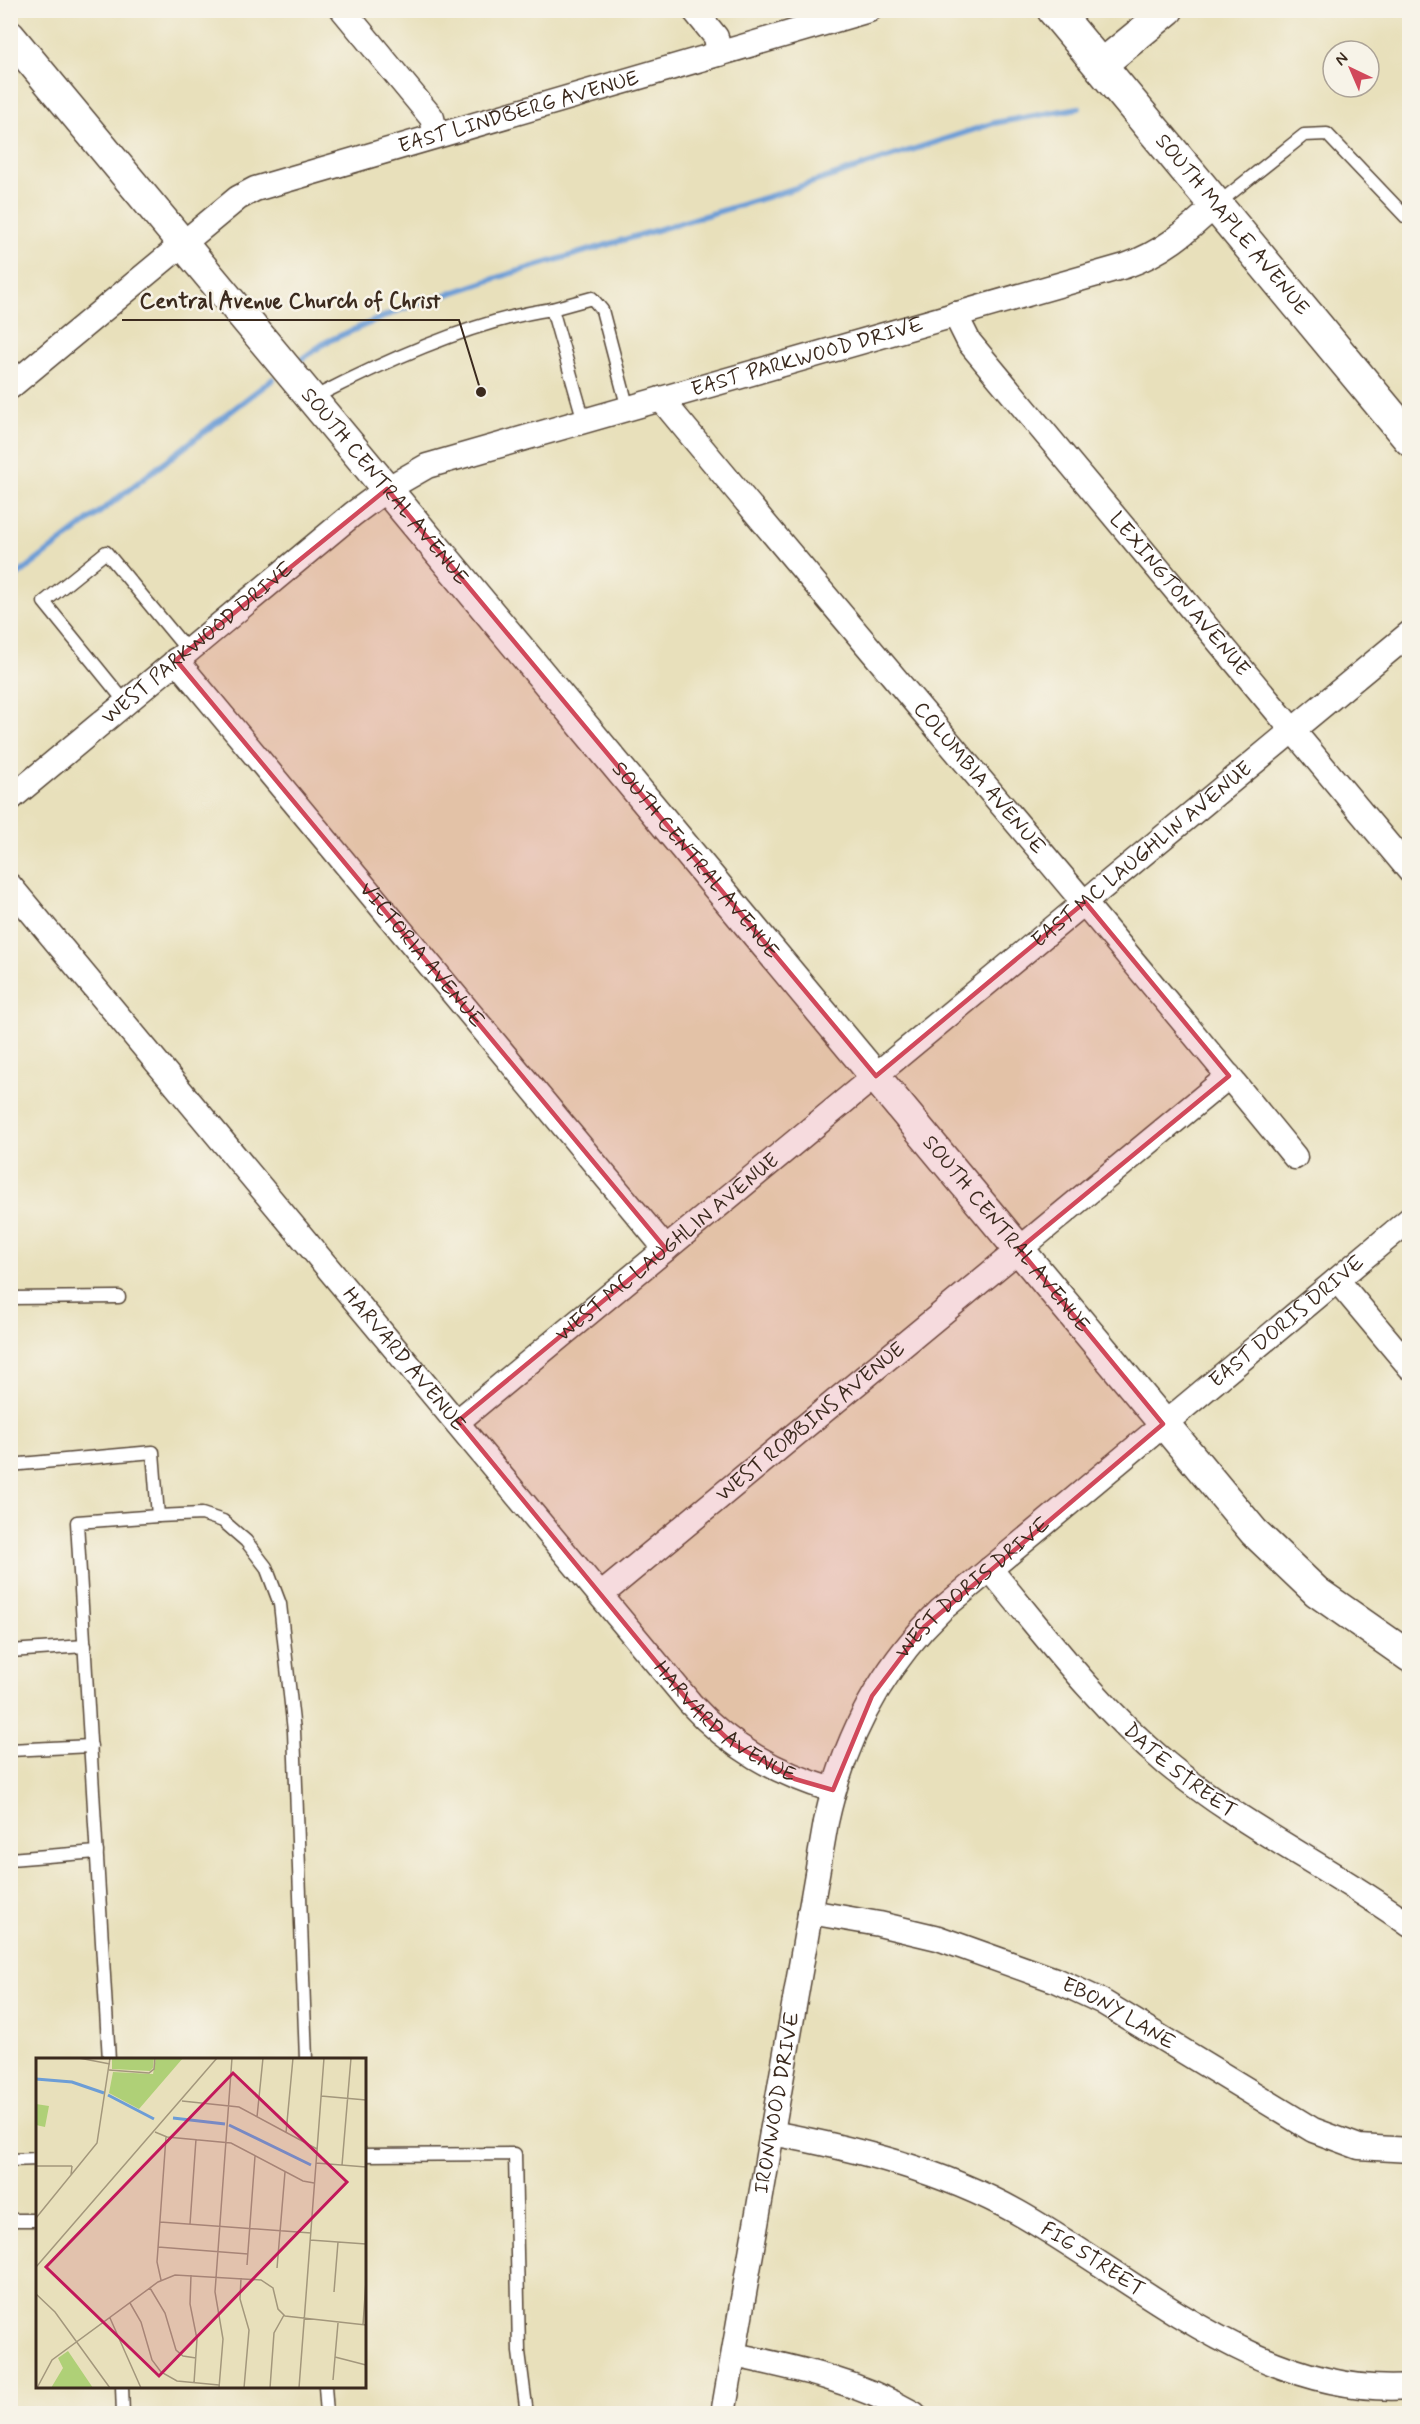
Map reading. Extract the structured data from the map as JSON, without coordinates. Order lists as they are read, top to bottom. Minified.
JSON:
{"streets":{"main road":["SOUTH MAPLE AVENUE"],"street":["EAST LINDBERG AVENUE","EAST PARKWOOD DRIVE","SOUTH CENTRAL AVENUE","LEXINGTON AVENUE","WEST PARKWOOD DRIVE","COLUMBIA AVENUE","EAST MC LAUGHLIN AVENUE","VICTORIA AVENUE","WEST MC LAUGHLIN AVENUE","EAST DORIS DRIVE","HARVARD AVENUE","WEST ROBBINS AVENUE","WEST DORIS DRIVE","DATE STREET","EBONY LANE","IRONWOOD DRIVE","FIG STREET"]},"crossings":[["EAST LINDBERG AVENUE","SOUTH CENTRAL AVENUE"],["SOUTH MAPLE AVENUE","EAST PARKWOOD DRIVE"],["EAST PARKWOOD DRIVE","SOUTH CENTRAL AVENUE"],["EAST PARKWOOD DRIVE","LEXINGTON AVENUE"],["EAST PARKWOOD DRIVE","WEST PARKWOOD DRIVE"],["EAST PARKWOOD DRIVE","COLUMBIA AVENUE"],["SOUTH CENTRAL AVENUE","WEST PARKWOOD DRIVE"],["SOUTH CENTRAL AVENUE","EAST MC LAUGHLIN AVENUE"],["SOUTH CENTRAL AVENUE","WEST MC LAUGHLIN AVENUE"],["SOUTH CENTRAL AVENUE","EAST DORIS DRIVE"],["SOUTH CENTRAL AVENUE","WEST ROBBINS AVENUE"],["SOUTH CENTRAL AVENUE","WEST DORIS DRIVE"],["LEXINGTON AVENUE","EAST MC LAUGHLIN AVENUE"],["WEST PARKWOOD DRIVE","VICTORIA AVENUE"],["COLUMBIA AVENUE","EAST MC LAUGHLIN AVENUE"],["COLUMBIA AVENUE","WEST ROBBINS AVENUE"],["EAST MC LAUGHLIN AVENUE","WEST MC LAUGHLIN AVENUE"],["VICTORIA AVENUE","WEST MC LAUGHLIN AVENUE"],["WEST MC LAUGHLIN AVENUE","HARVARD AVENUE"],["EAST DORIS DRIVE","WEST DORIS DRIVE"],["HARVARD AVENUE","WEST ROBBINS AVENUE"],["HARVARD AVENUE","WEST DORIS DRIVE"],["HARVARD AVENUE","IRONWOOD DRIVE"],["WEST DORIS DRIVE","DATE STREET"],["WEST DORIS DRIVE","IRONWOOD DRIVE"],["EBONY LANE","IRONWOOD DRIVE"],["IRONWOOD DRIVE","FIG STREET"]],"places":["Central Avenue Church of Christ"],"north":"top left"}
